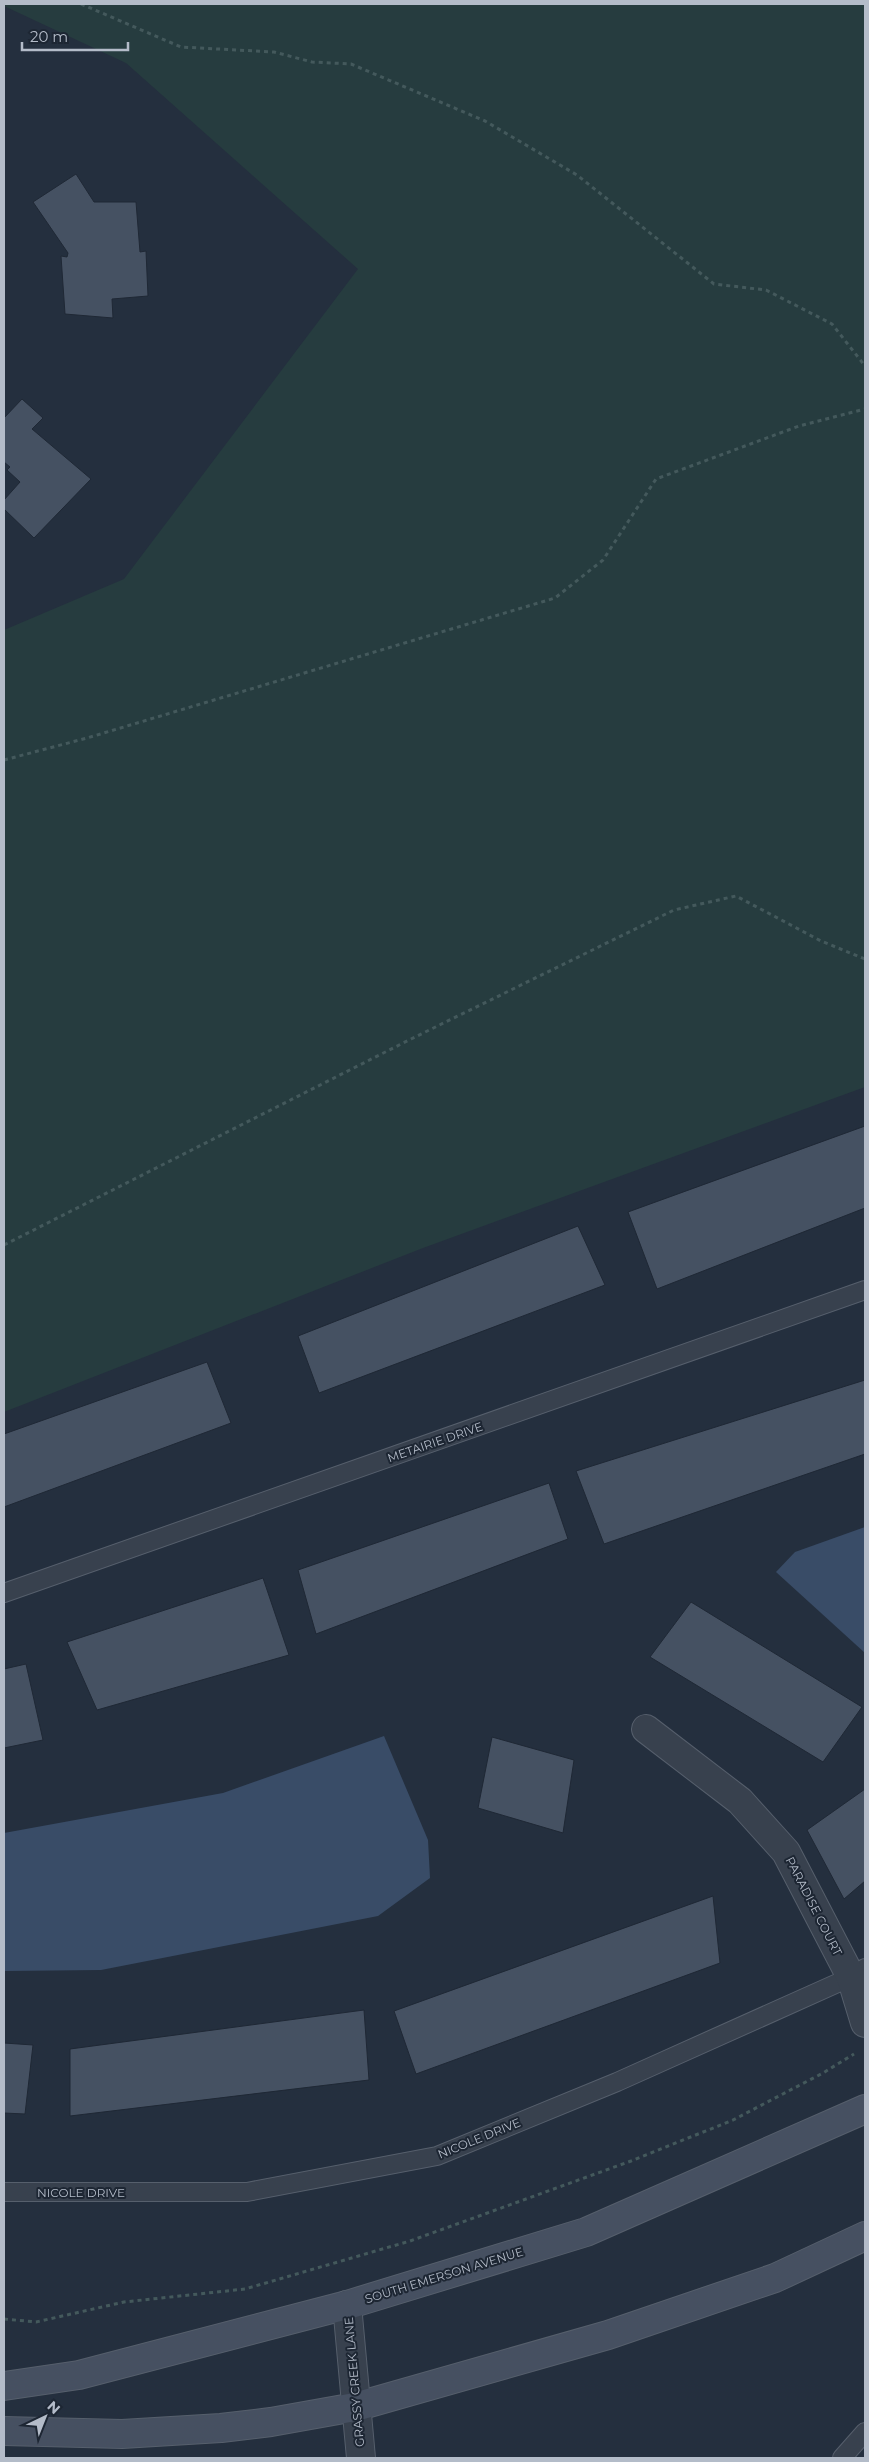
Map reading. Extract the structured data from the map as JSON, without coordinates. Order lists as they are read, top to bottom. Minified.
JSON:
{"streets":{"main road":["SOUTH EMERSON AVENUE"],"street":["PARADISE COURT","GRASSY CREEK LANE"],"lane":["METAIRIE DRIVE","NICOLE DRIVE"]},"crossings":[["PARADISE COURT","NICOLE DRIVE"],["SOUTH EMERSON AVENUE","GRASSY CREEK LANE"]],"scale_bar":"20 m","north":"top right"}
